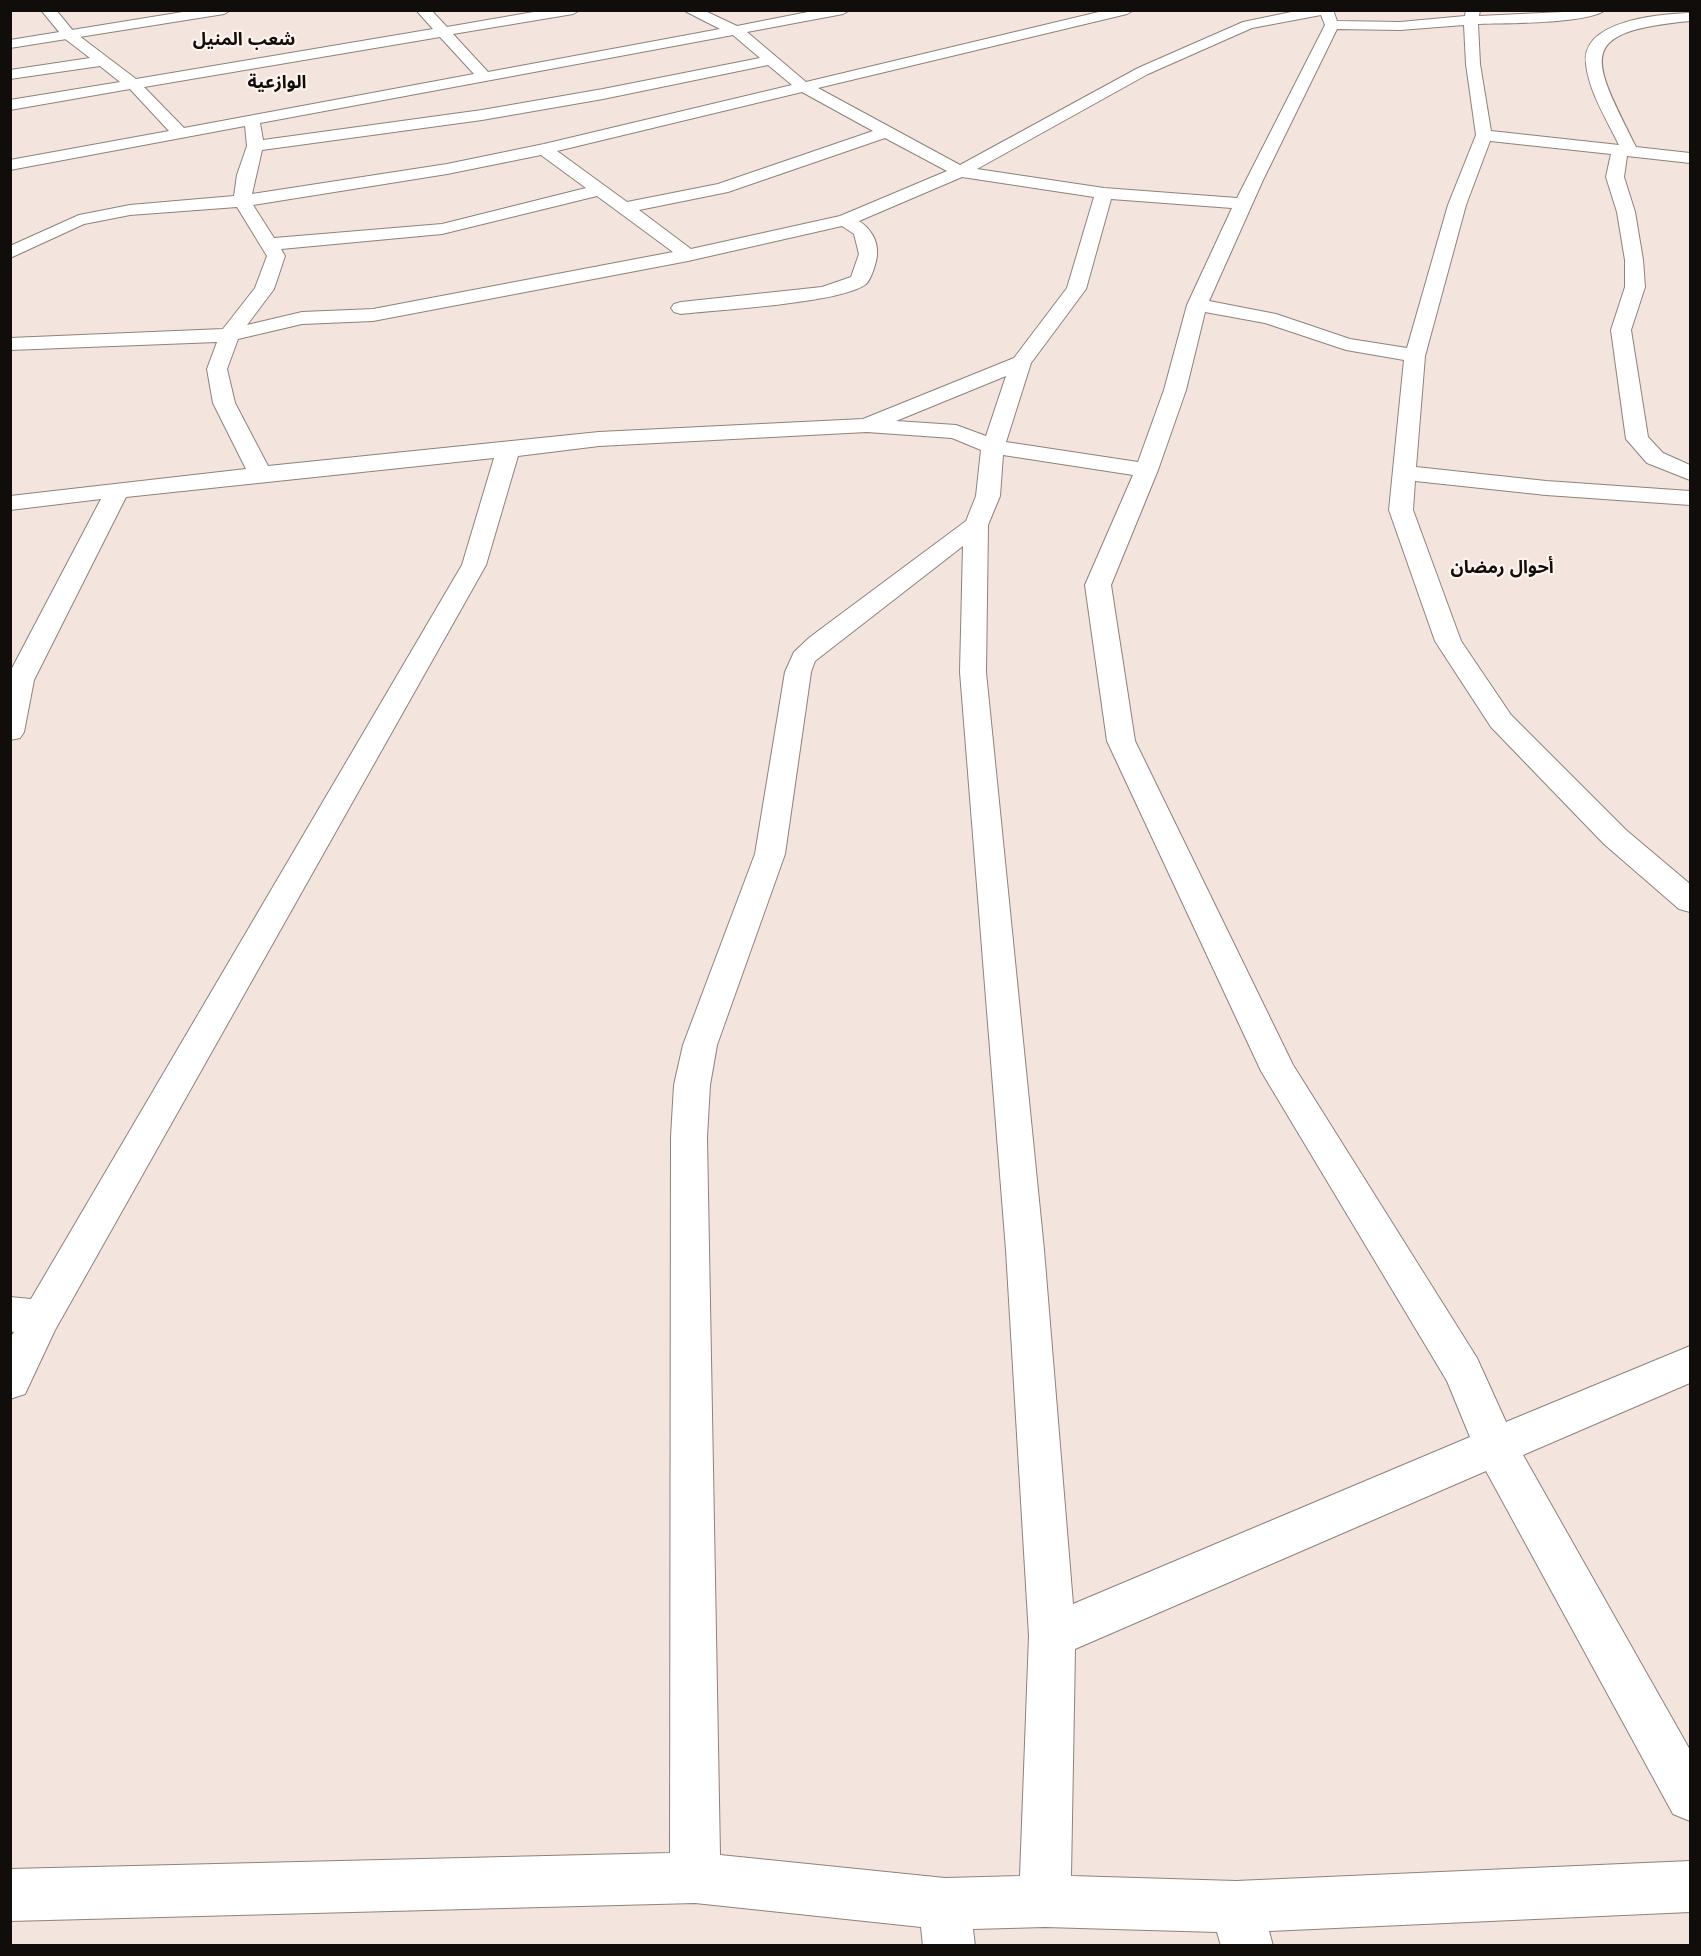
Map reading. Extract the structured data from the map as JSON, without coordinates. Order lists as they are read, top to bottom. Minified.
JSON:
{"districts":["شعب المنيل","الوازعية","أحوال رمضان"]}
